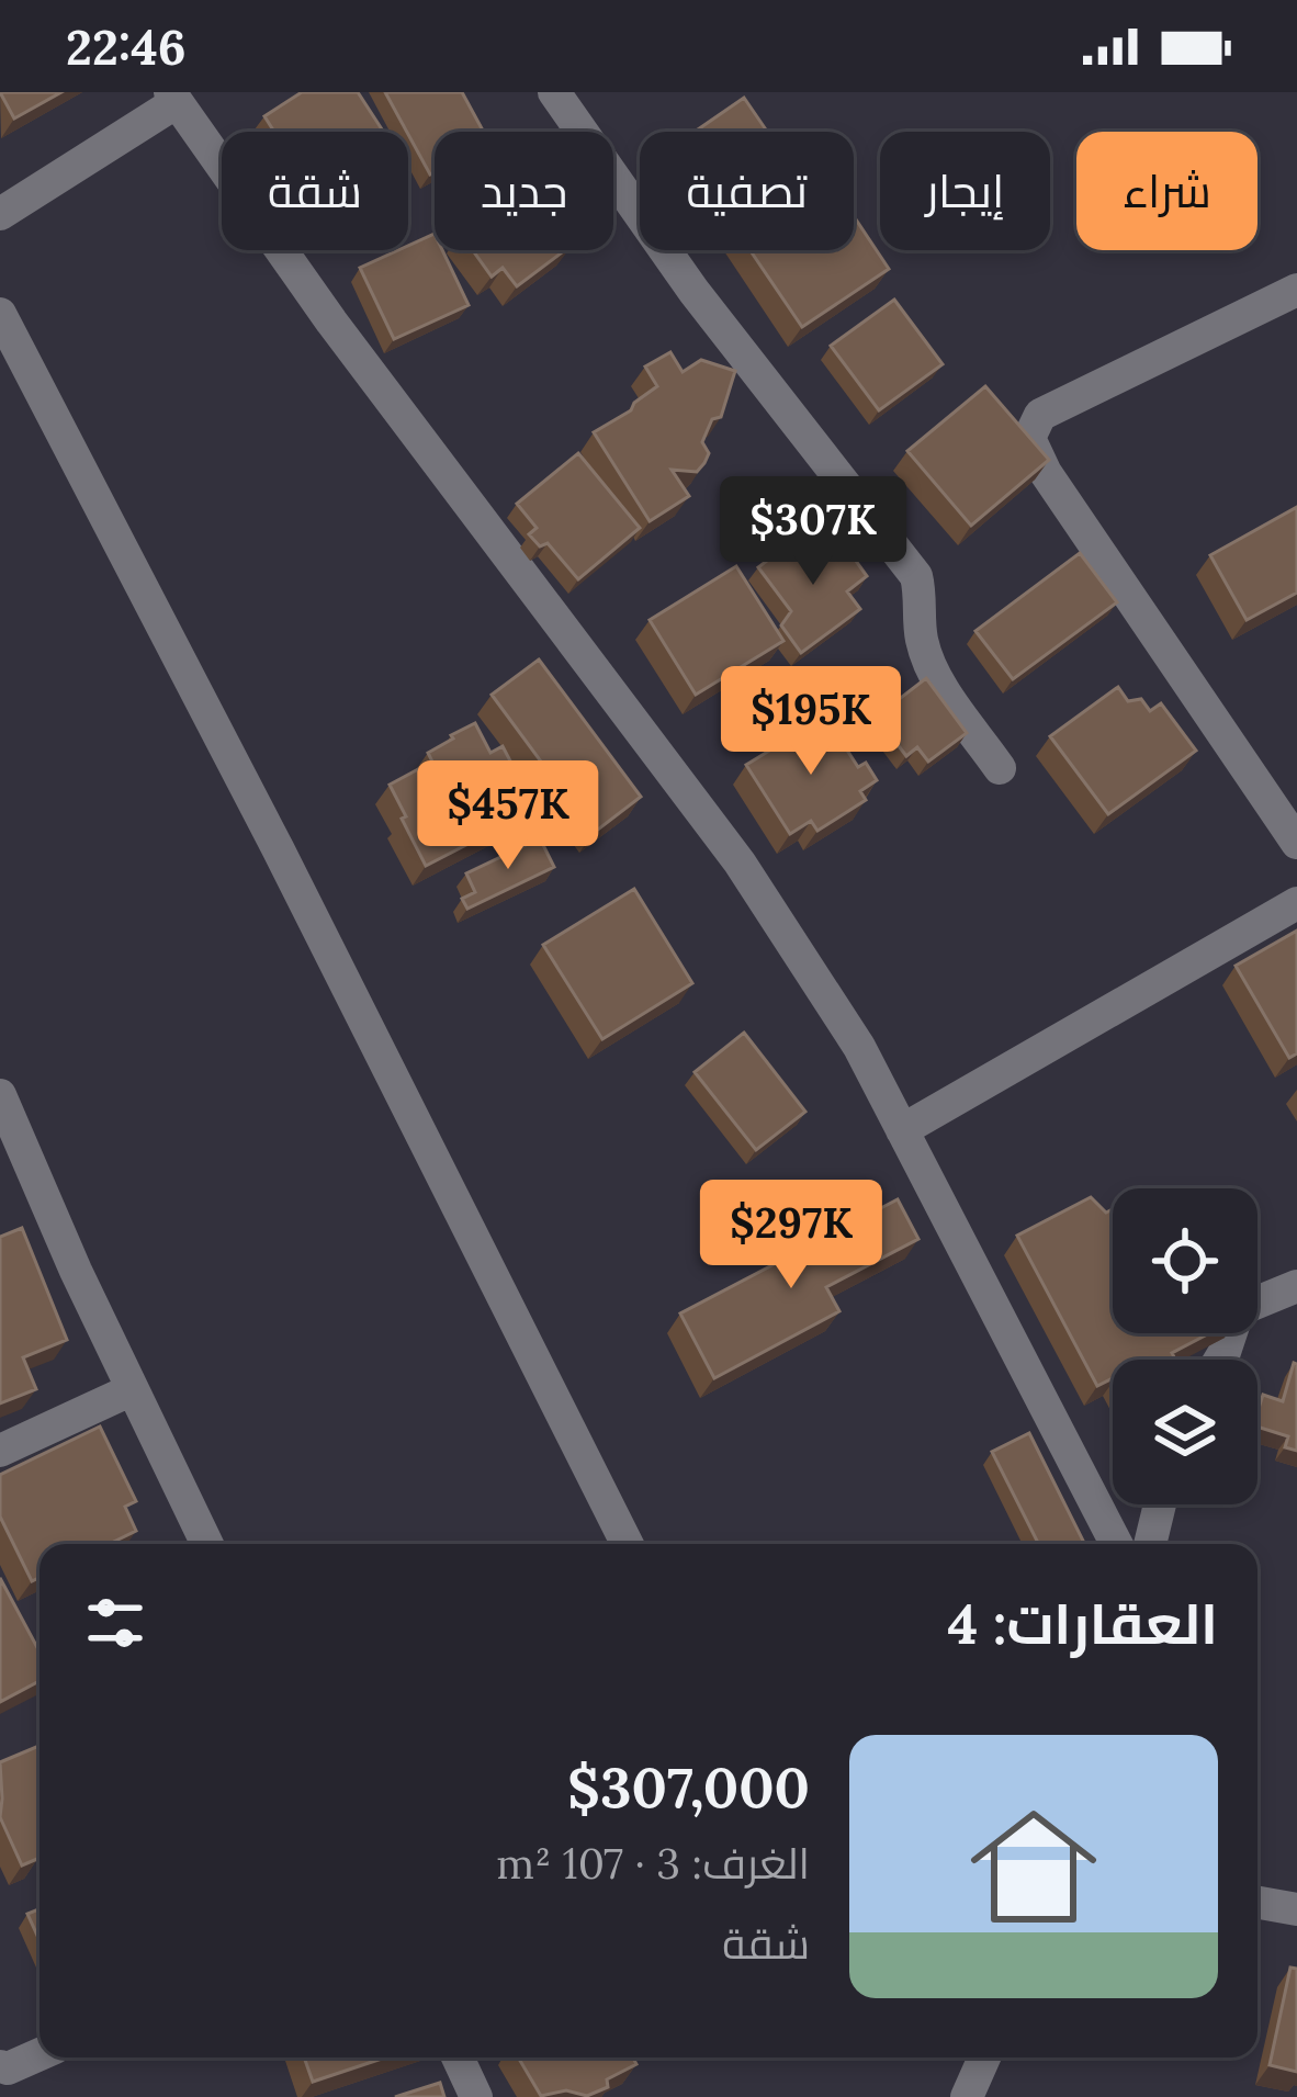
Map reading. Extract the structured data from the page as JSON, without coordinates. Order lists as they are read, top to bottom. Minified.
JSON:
{"page":{"status":"22:46","chip":["شراء","إيجار","تصفية","جديد","شقة"],"price":["$307K","$195K","$457K","$297K"],"heading":"العقارات: 4","list":[{"name":"$307,000","note":"الغرف: 3 · 107 m² · شقة"}]}}
